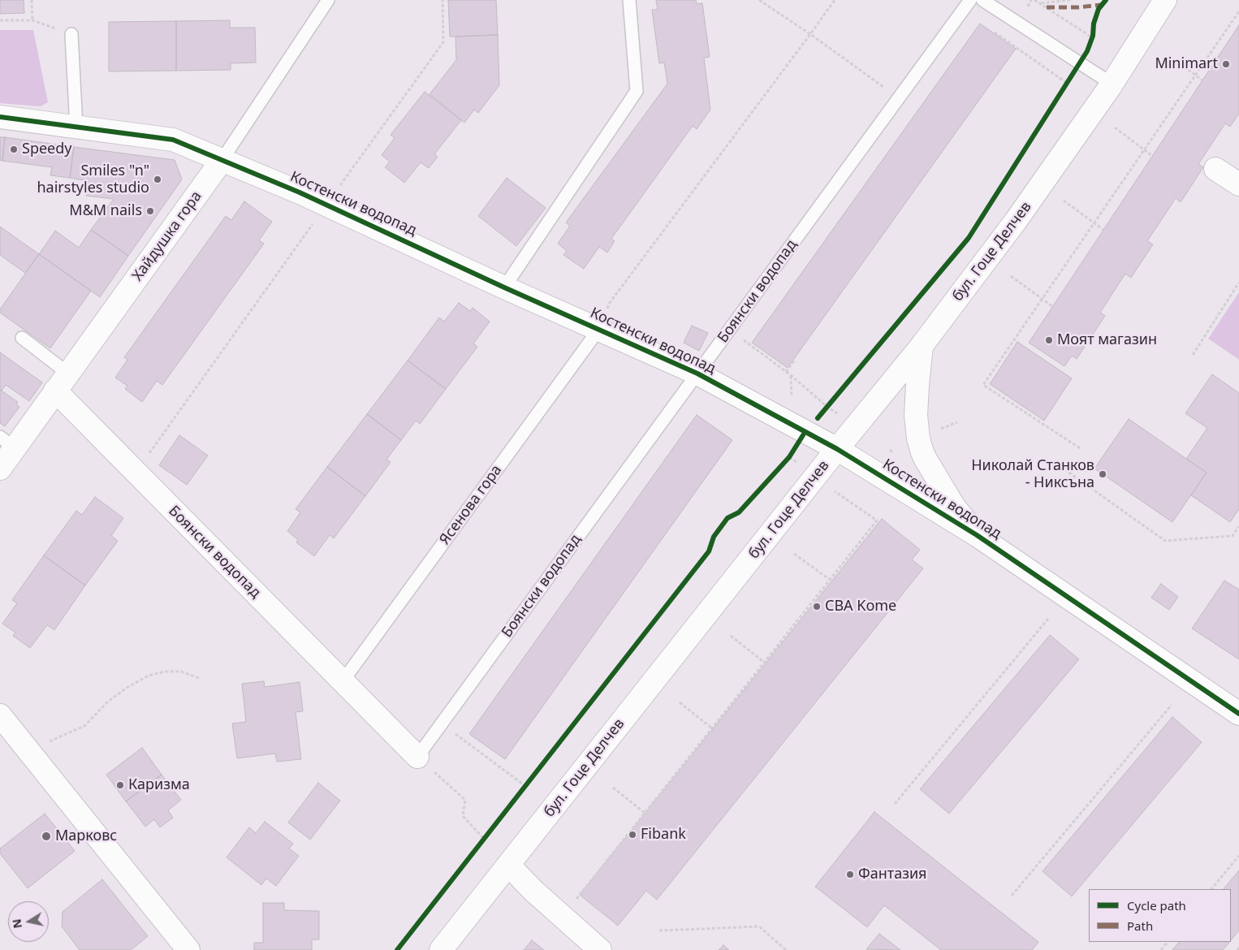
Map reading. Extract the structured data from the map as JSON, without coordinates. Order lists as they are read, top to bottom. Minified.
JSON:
{"streets":{"street":["Костенски водопад","Хайдушка гора","бул. Гоце Делчев","Боянски водопад"],"lane":["Ясенова гора"]},"crossings":[["Костенски водопад","Хайдушка гора"],["Костенски водопад","бул. Гоце Делчев"],["Костенски водопад","Боянски водопад"],["Костенски водопад","Ясенова гора"],["Хайдушка гора","Боянски водопад"],["Боянски водопад","Ясенова гора"]],"places":["Minimart","Speedy","Smiles \"n\" hairstyles studio","M&M nails","Моят магазин","Николай Станков - Никсъна","CBA Kome","Каризма","Fibank","Марковс","Фантазия"],"legend":["Cycle path","Path"],"north":"left"}
